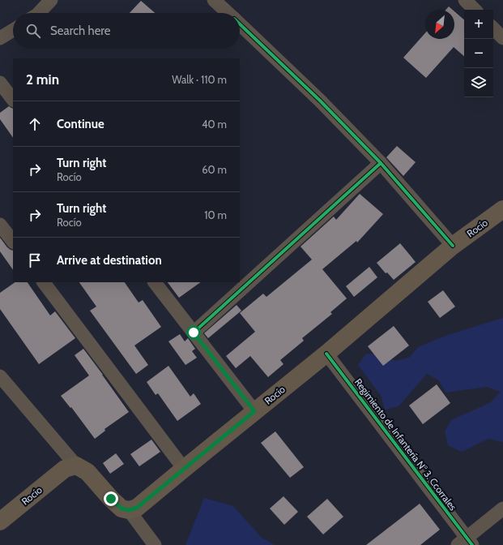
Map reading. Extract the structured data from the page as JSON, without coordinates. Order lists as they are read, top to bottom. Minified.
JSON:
{"streets":{"main road":["Rocío"],"street":["Regimiento de Infantería N° 3. Ccorrales"]},"crossings":[["Rocío","Regimiento de Infantería N° 3. Ccorrales"]],"north":"bottom left","page":{"map_buttons":["+","−"],"search":"Search here","heading":["2 min","Walk · 110 m"],"list":[["Continue","40 m"],["Turn right","Rocío","60 m"],["Turn right","Rocío","10 m"],"Arrive at destination"]}}
